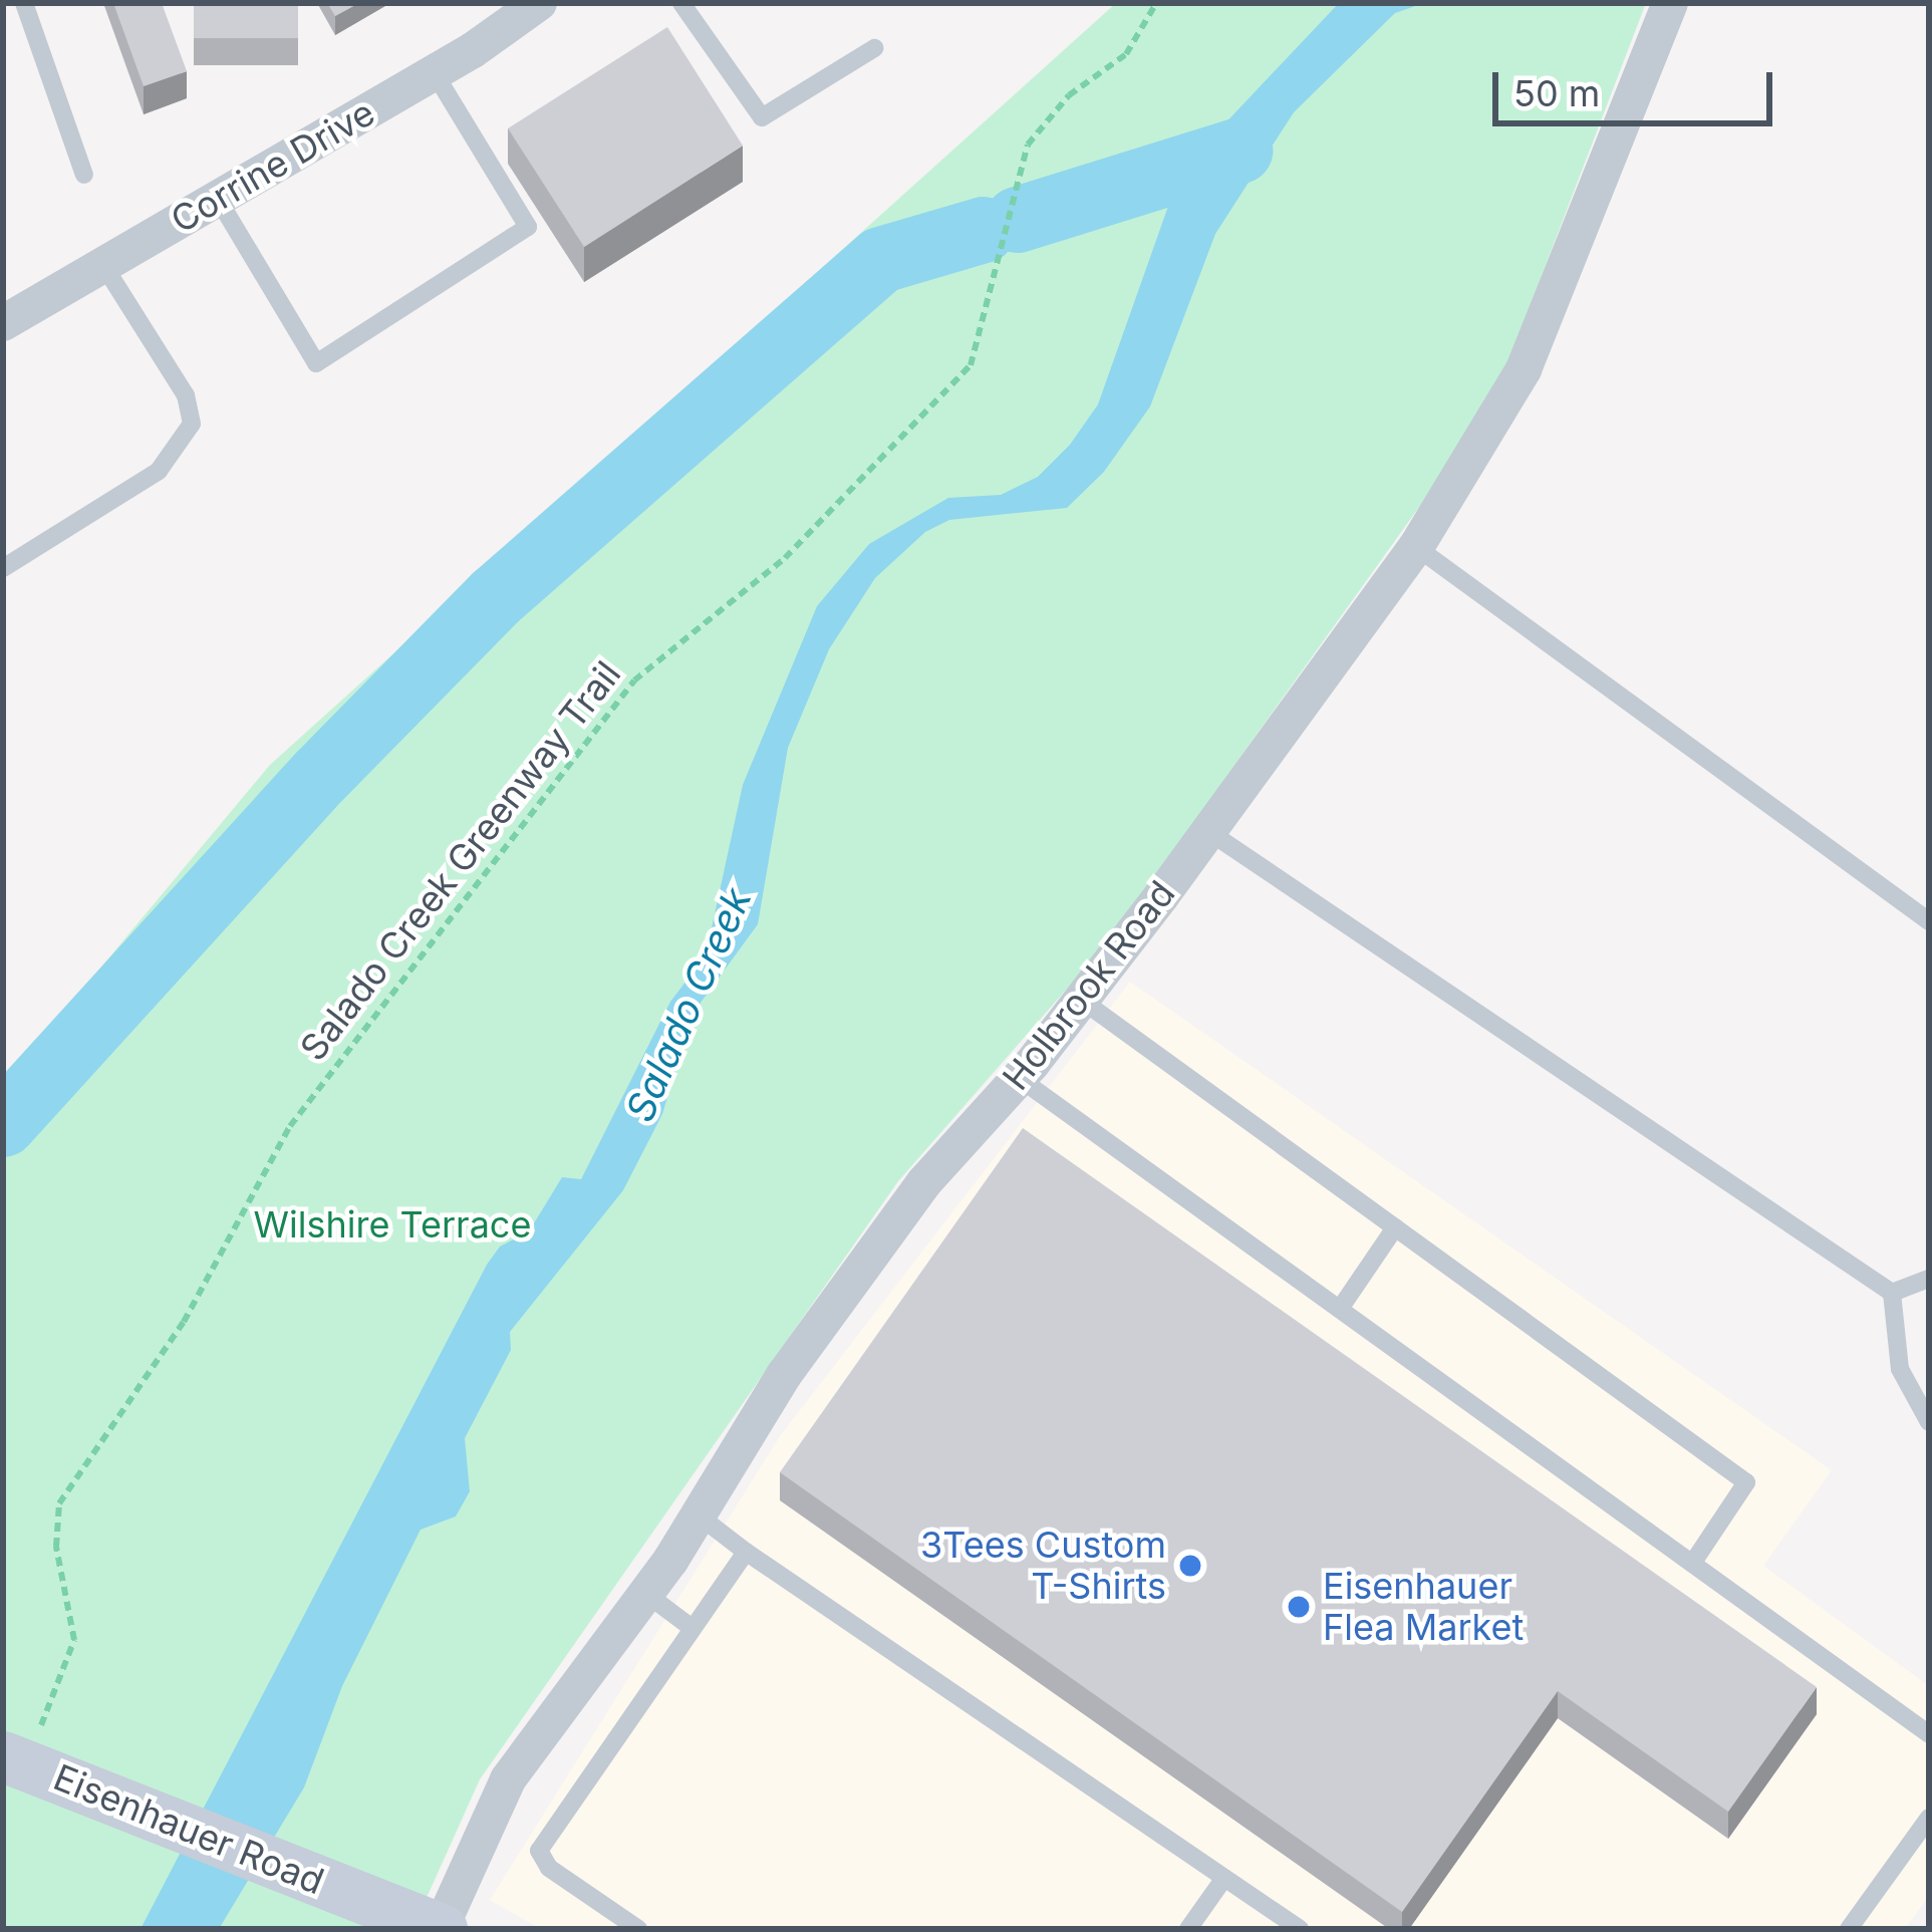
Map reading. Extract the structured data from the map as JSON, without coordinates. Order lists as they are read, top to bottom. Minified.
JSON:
{"streets":{"main road":["Eisenhauer Road"],"street":["Corrine Drive","Holbrook Road"],"path":["Salado Creek Greenway Trail"]},"crossings":[["Salado Creek Greenway Trail","Eisenhauer Road"],["Holbrook Road","Eisenhauer Road"]],"water":["Salado Creek"],"parks":["Wilshire Terrace"],"places":["3Tees Custom T-Shirts","Eisenhauer Flea Market"],"scale_bar":"50 m"}
